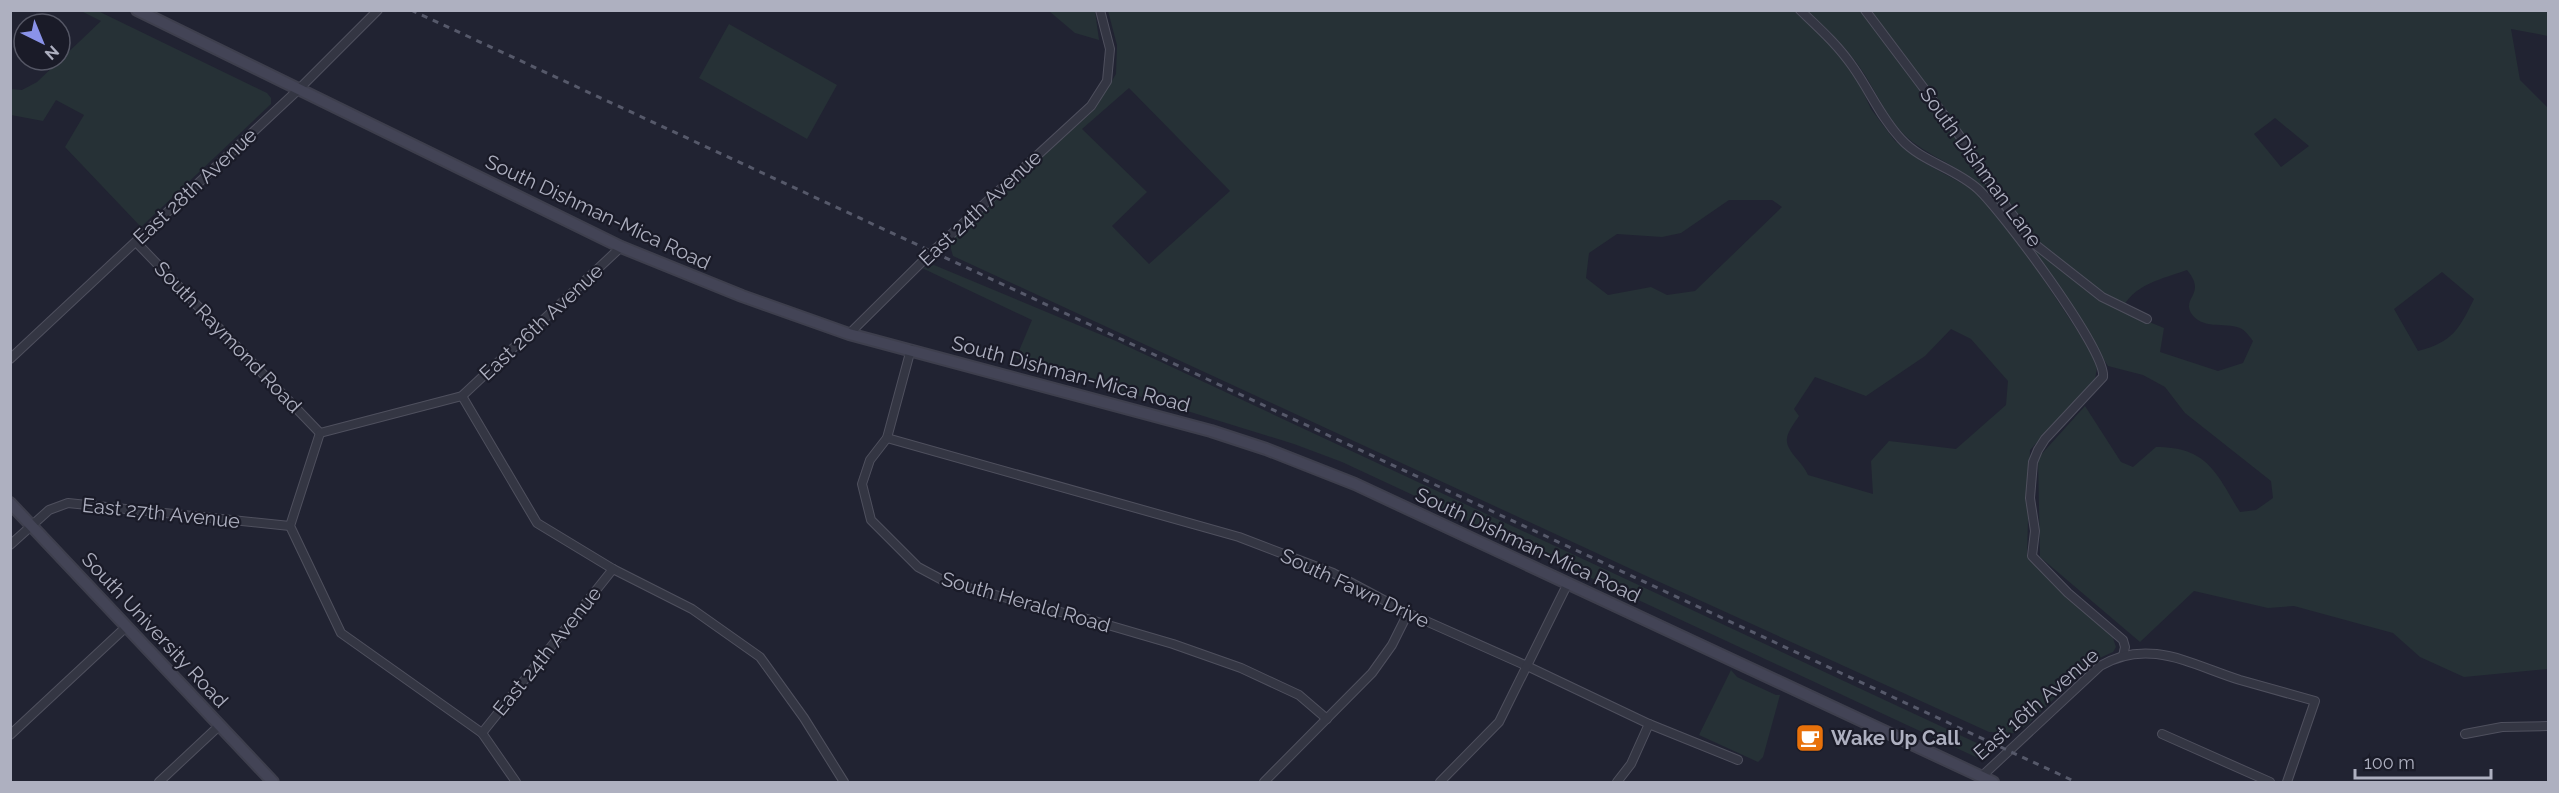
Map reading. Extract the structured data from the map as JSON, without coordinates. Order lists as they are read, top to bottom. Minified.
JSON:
{"streets":{"main road":["South Dishman-Mica Road","South University Road"],"street":["South Dishman Lane","East 28th Avenue","East 24th Avenue","East 26th Avenue","South Raymond Road","East 27th Avenue","South Fawn Drive","South Herald Road","East 16th Avenue"]},"crossings":[["East 28th Avenue","South Dishman-Mica Road"],["East 28th Avenue","South Raymond Road"],["East 24th Avenue","South Dishman-Mica Road"],["South Dishman-Mica Road","East 26th Avenue"],["South Dishman-Mica Road","South Herald Road"],["South Dishman-Mica Road","East 16th Avenue"],["East 27th Avenue","South University Road"],["South Fawn Drive","South Herald Road"]],"places":{"cafe":["Wake Up Call"]},"scale_bar":"100 m","north":"bottom right"}
